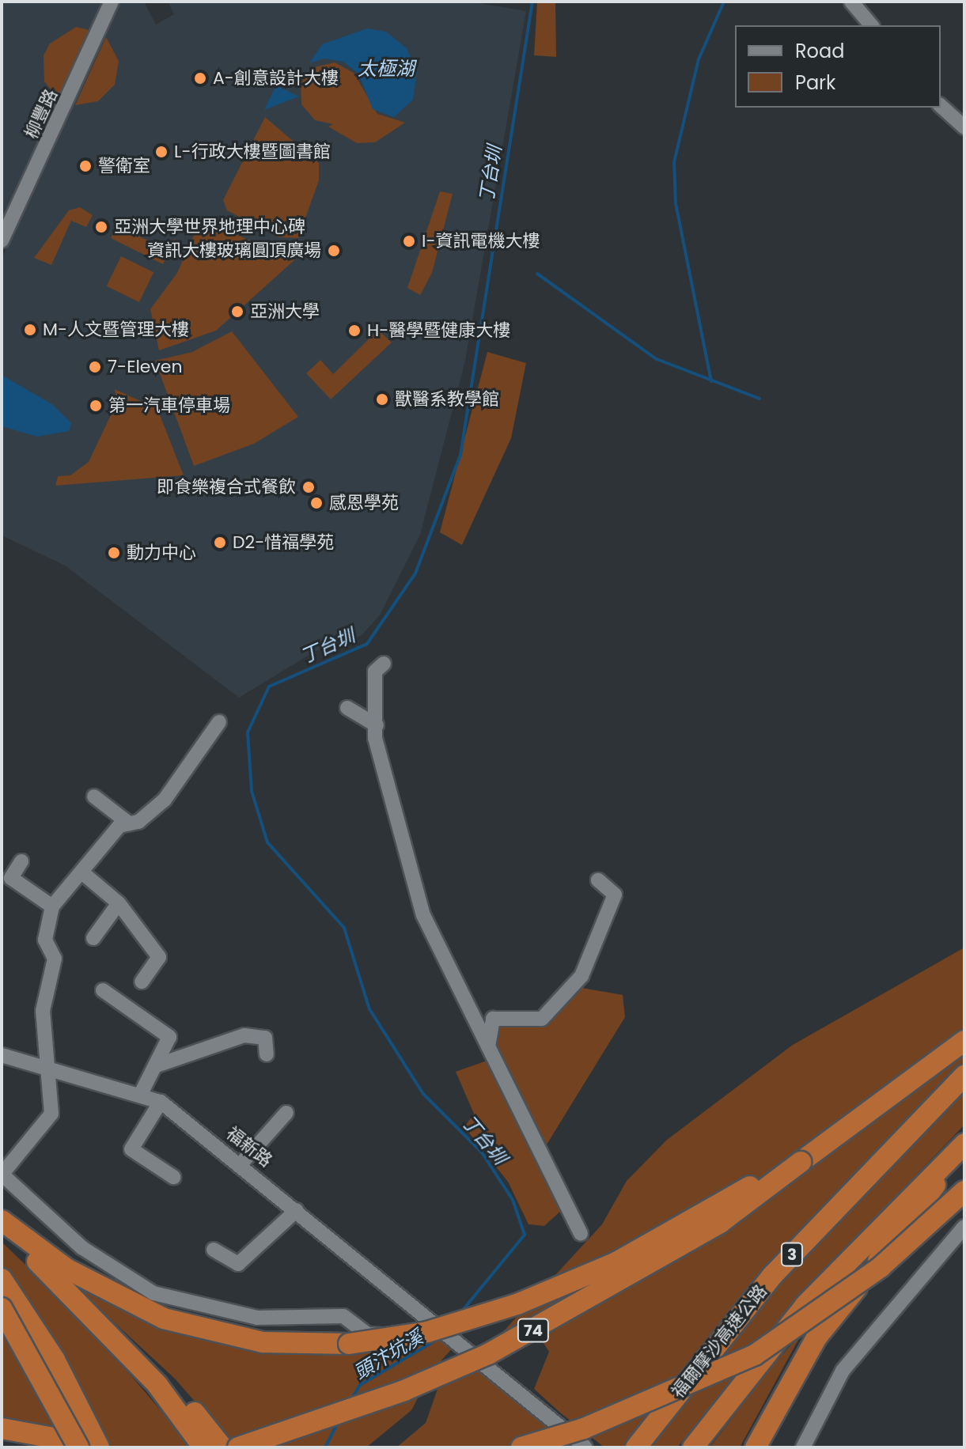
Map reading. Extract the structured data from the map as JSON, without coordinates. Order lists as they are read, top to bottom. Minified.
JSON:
{"streets":{"highway":["3","74","福爾摩沙高速公路"],"street":["柳豐路","福新路"]},"water":["太極湖","丁台圳","頭汴坑溪"],"places":["A-創意設計大樓","L-行政大樓暨圖書館","警衛室","亞洲大學世界地理中心碑","I-資訊電機大樓","資訊大樓玻璃圓頂廣場","亞洲大學","M-人文暨管理大樓","H-醫學暨健康大樓","7-Eleven","獸醫系教學館","第一汽車停車場","即食樂複合式餐飲","感恩學苑","D2-惜福學苑","動力中心"],"legend":["Road","Park"]}
